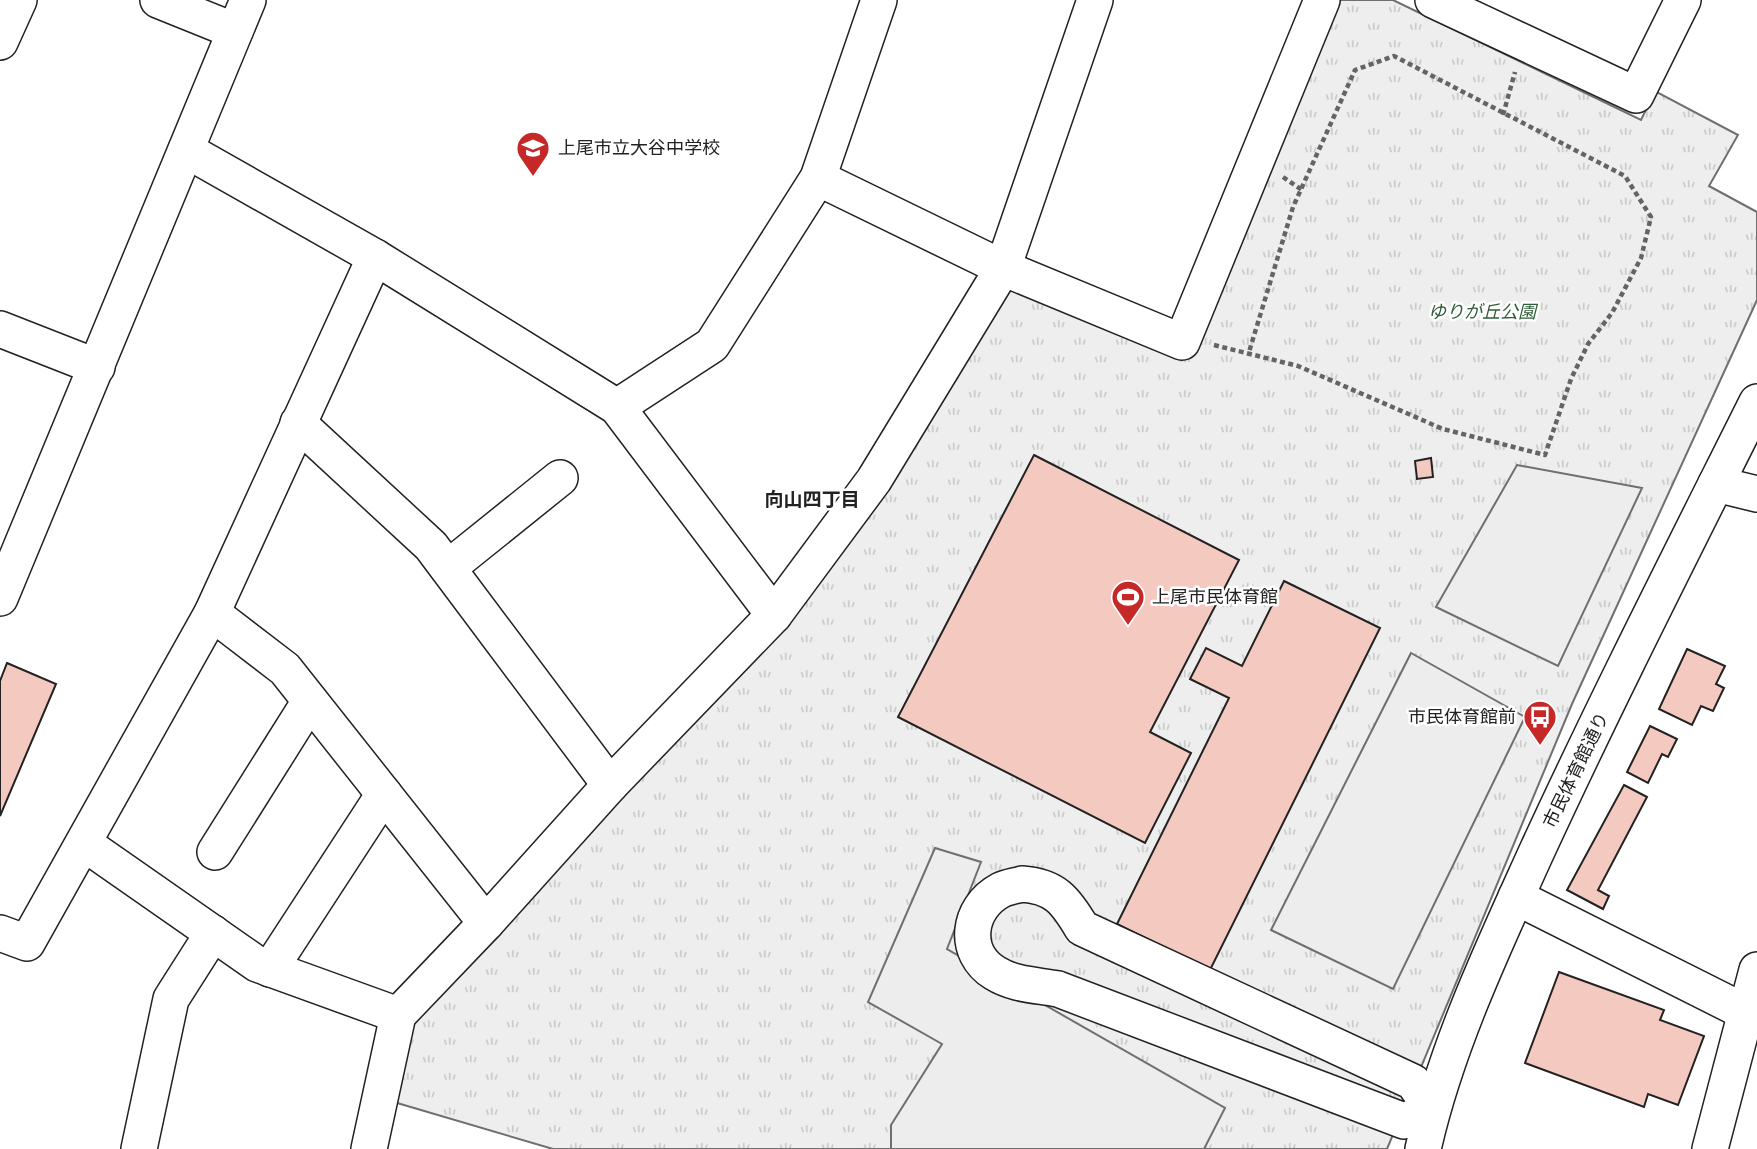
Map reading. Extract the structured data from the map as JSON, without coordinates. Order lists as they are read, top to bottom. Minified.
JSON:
{"streets":{"street":["市民体育館通り"]},"districts":["向山四丁目"],"parks":["ゆりが丘公園"],"places":{"school or university":["上尾市立大谷中学校"],"sports":["上尾市民体育館"],"bus stop":["市民体育館前"]}}
